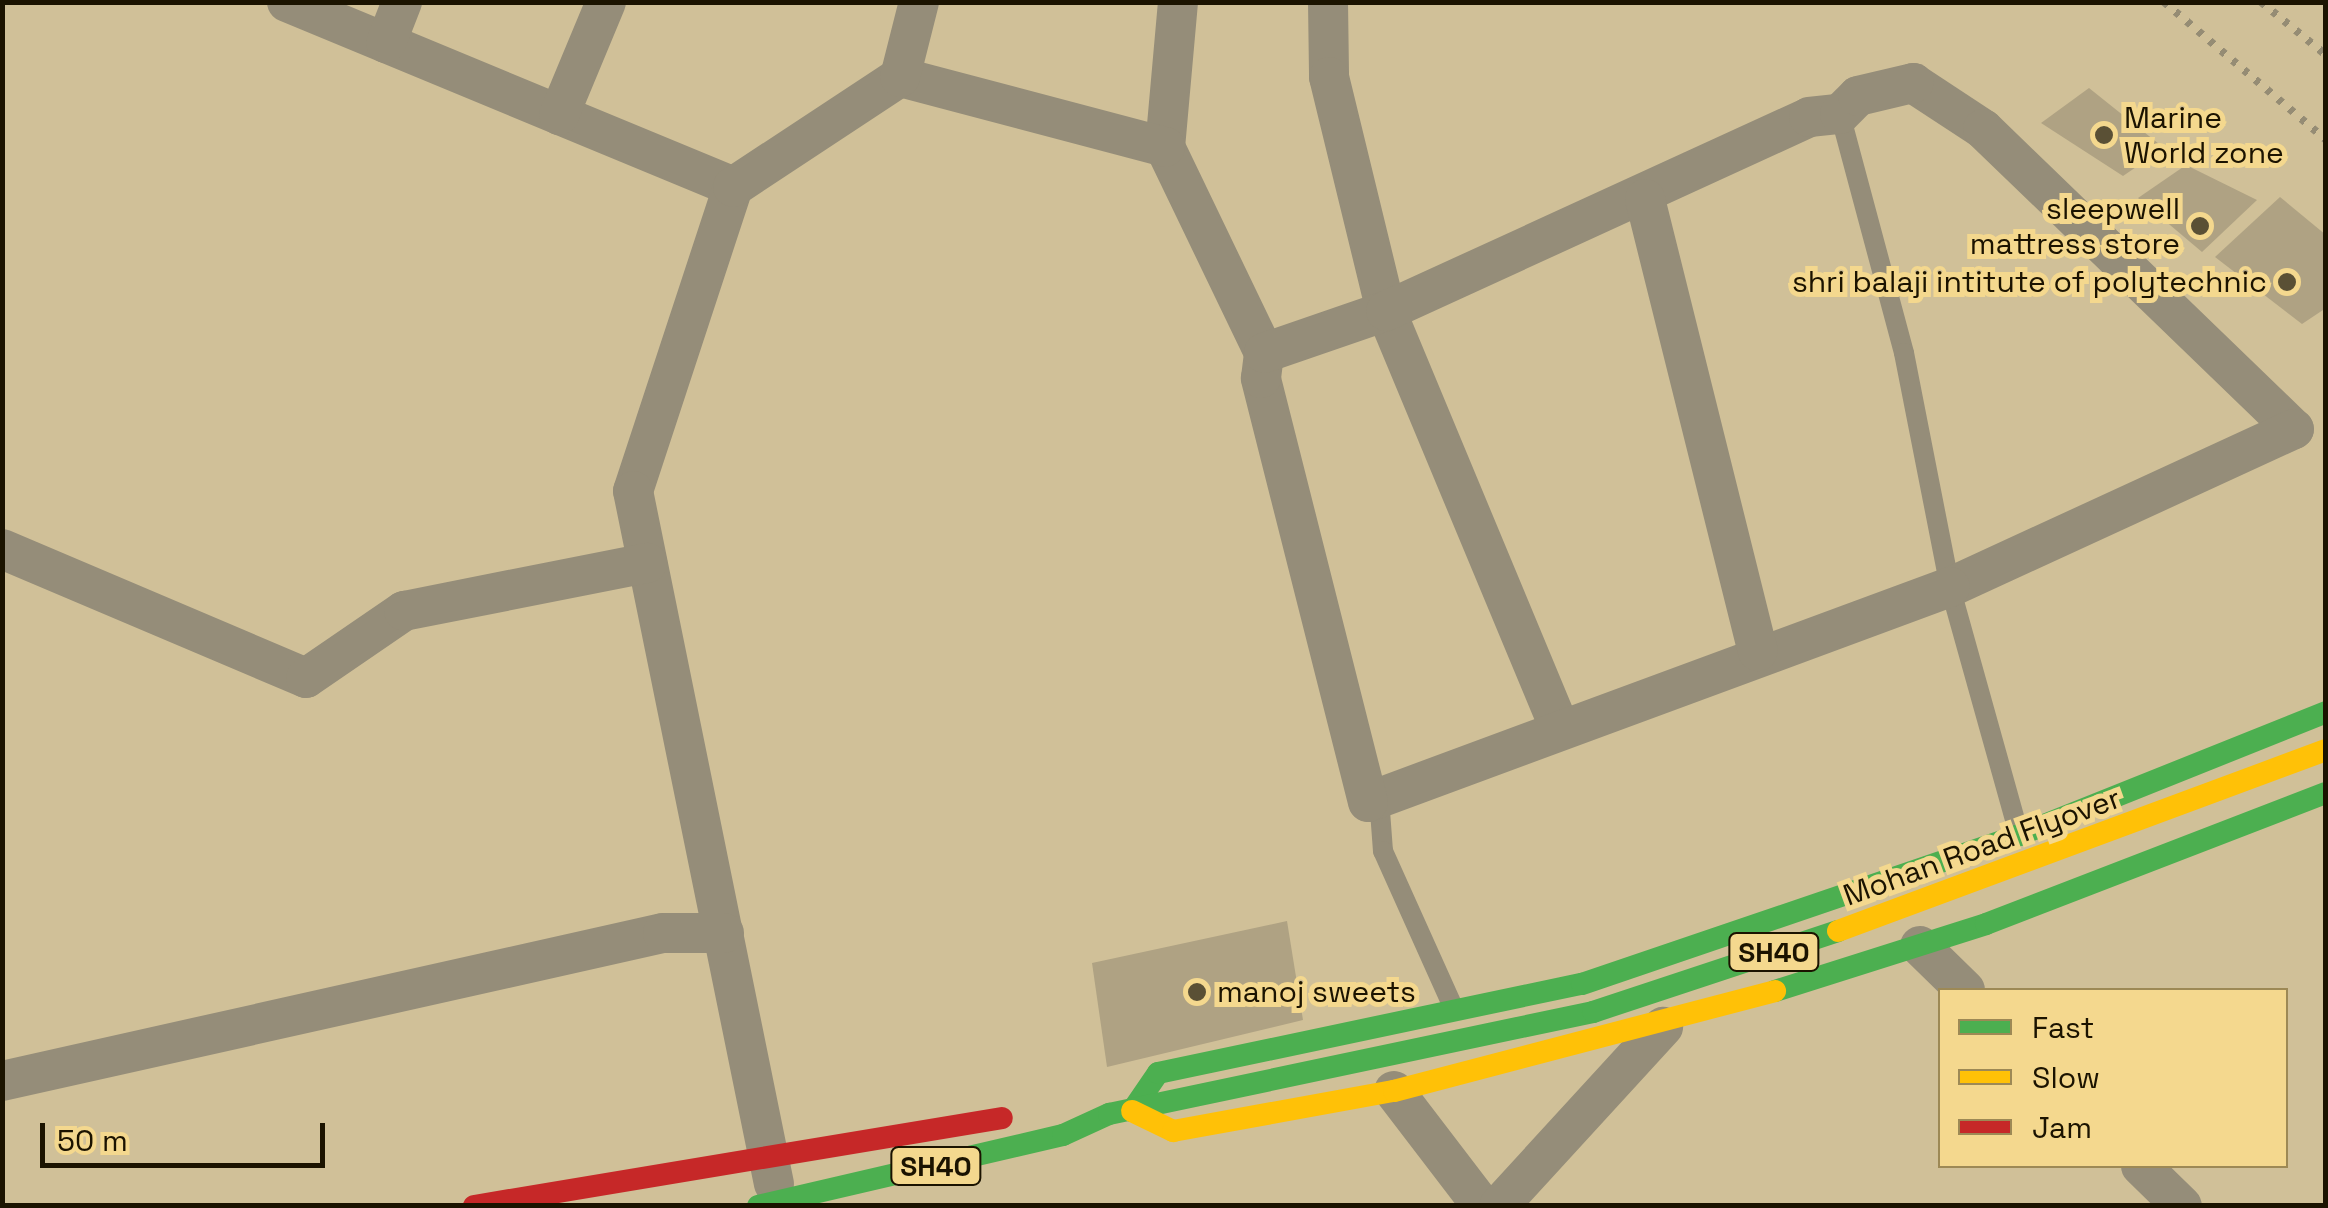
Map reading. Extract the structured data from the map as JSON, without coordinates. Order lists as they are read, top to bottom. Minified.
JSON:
{"streets":{"street":["Mohan Road Flyover","SH40"]},"crossings":[["Mohan Road Flyover","SH40"]],"places":["Marine World zone","sleepwell mattress store","shri balaji intitute of polytechnic","manoj sweets"],"legend":["Fast","Slow","Jam"],"scale_bar":"50 m"}
